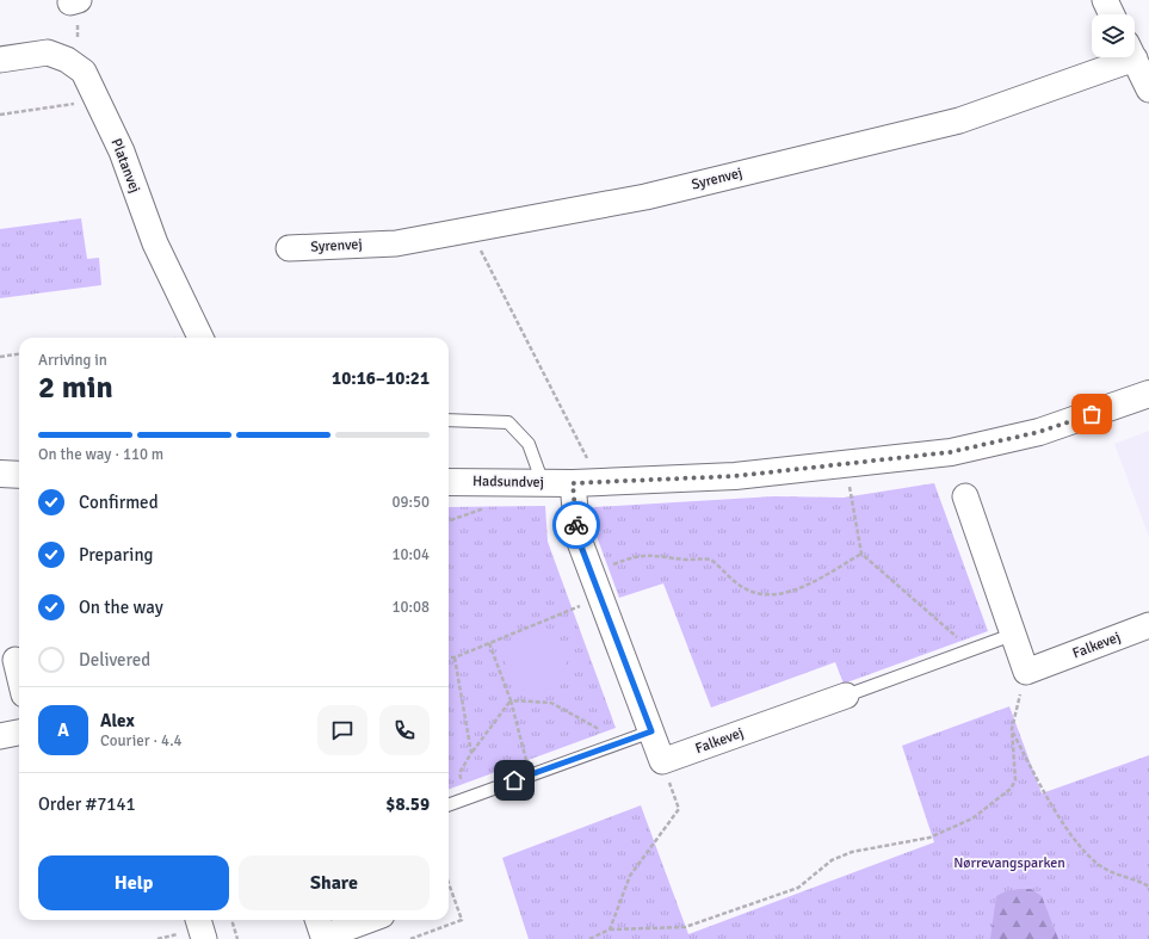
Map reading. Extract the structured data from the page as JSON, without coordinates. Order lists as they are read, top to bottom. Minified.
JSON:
{"streets":{"street":["Platanvej","Syrenvej","Hadsundvej","Falkevej"]},"parks":["Nørrevangsparken"],"page":{"heading":["2 min","Arriving in","10:16–10:21"],"panel":["Alex","Courier · 4.4","Order #7141","$8.59"],"bar":"On the way · 110 m","list":[["Confirmed","09:50"],["Preparing","10:04"],["On the way","10:08"],"Delivered"],"round":"A","buttons":["Help","Share"]}}
